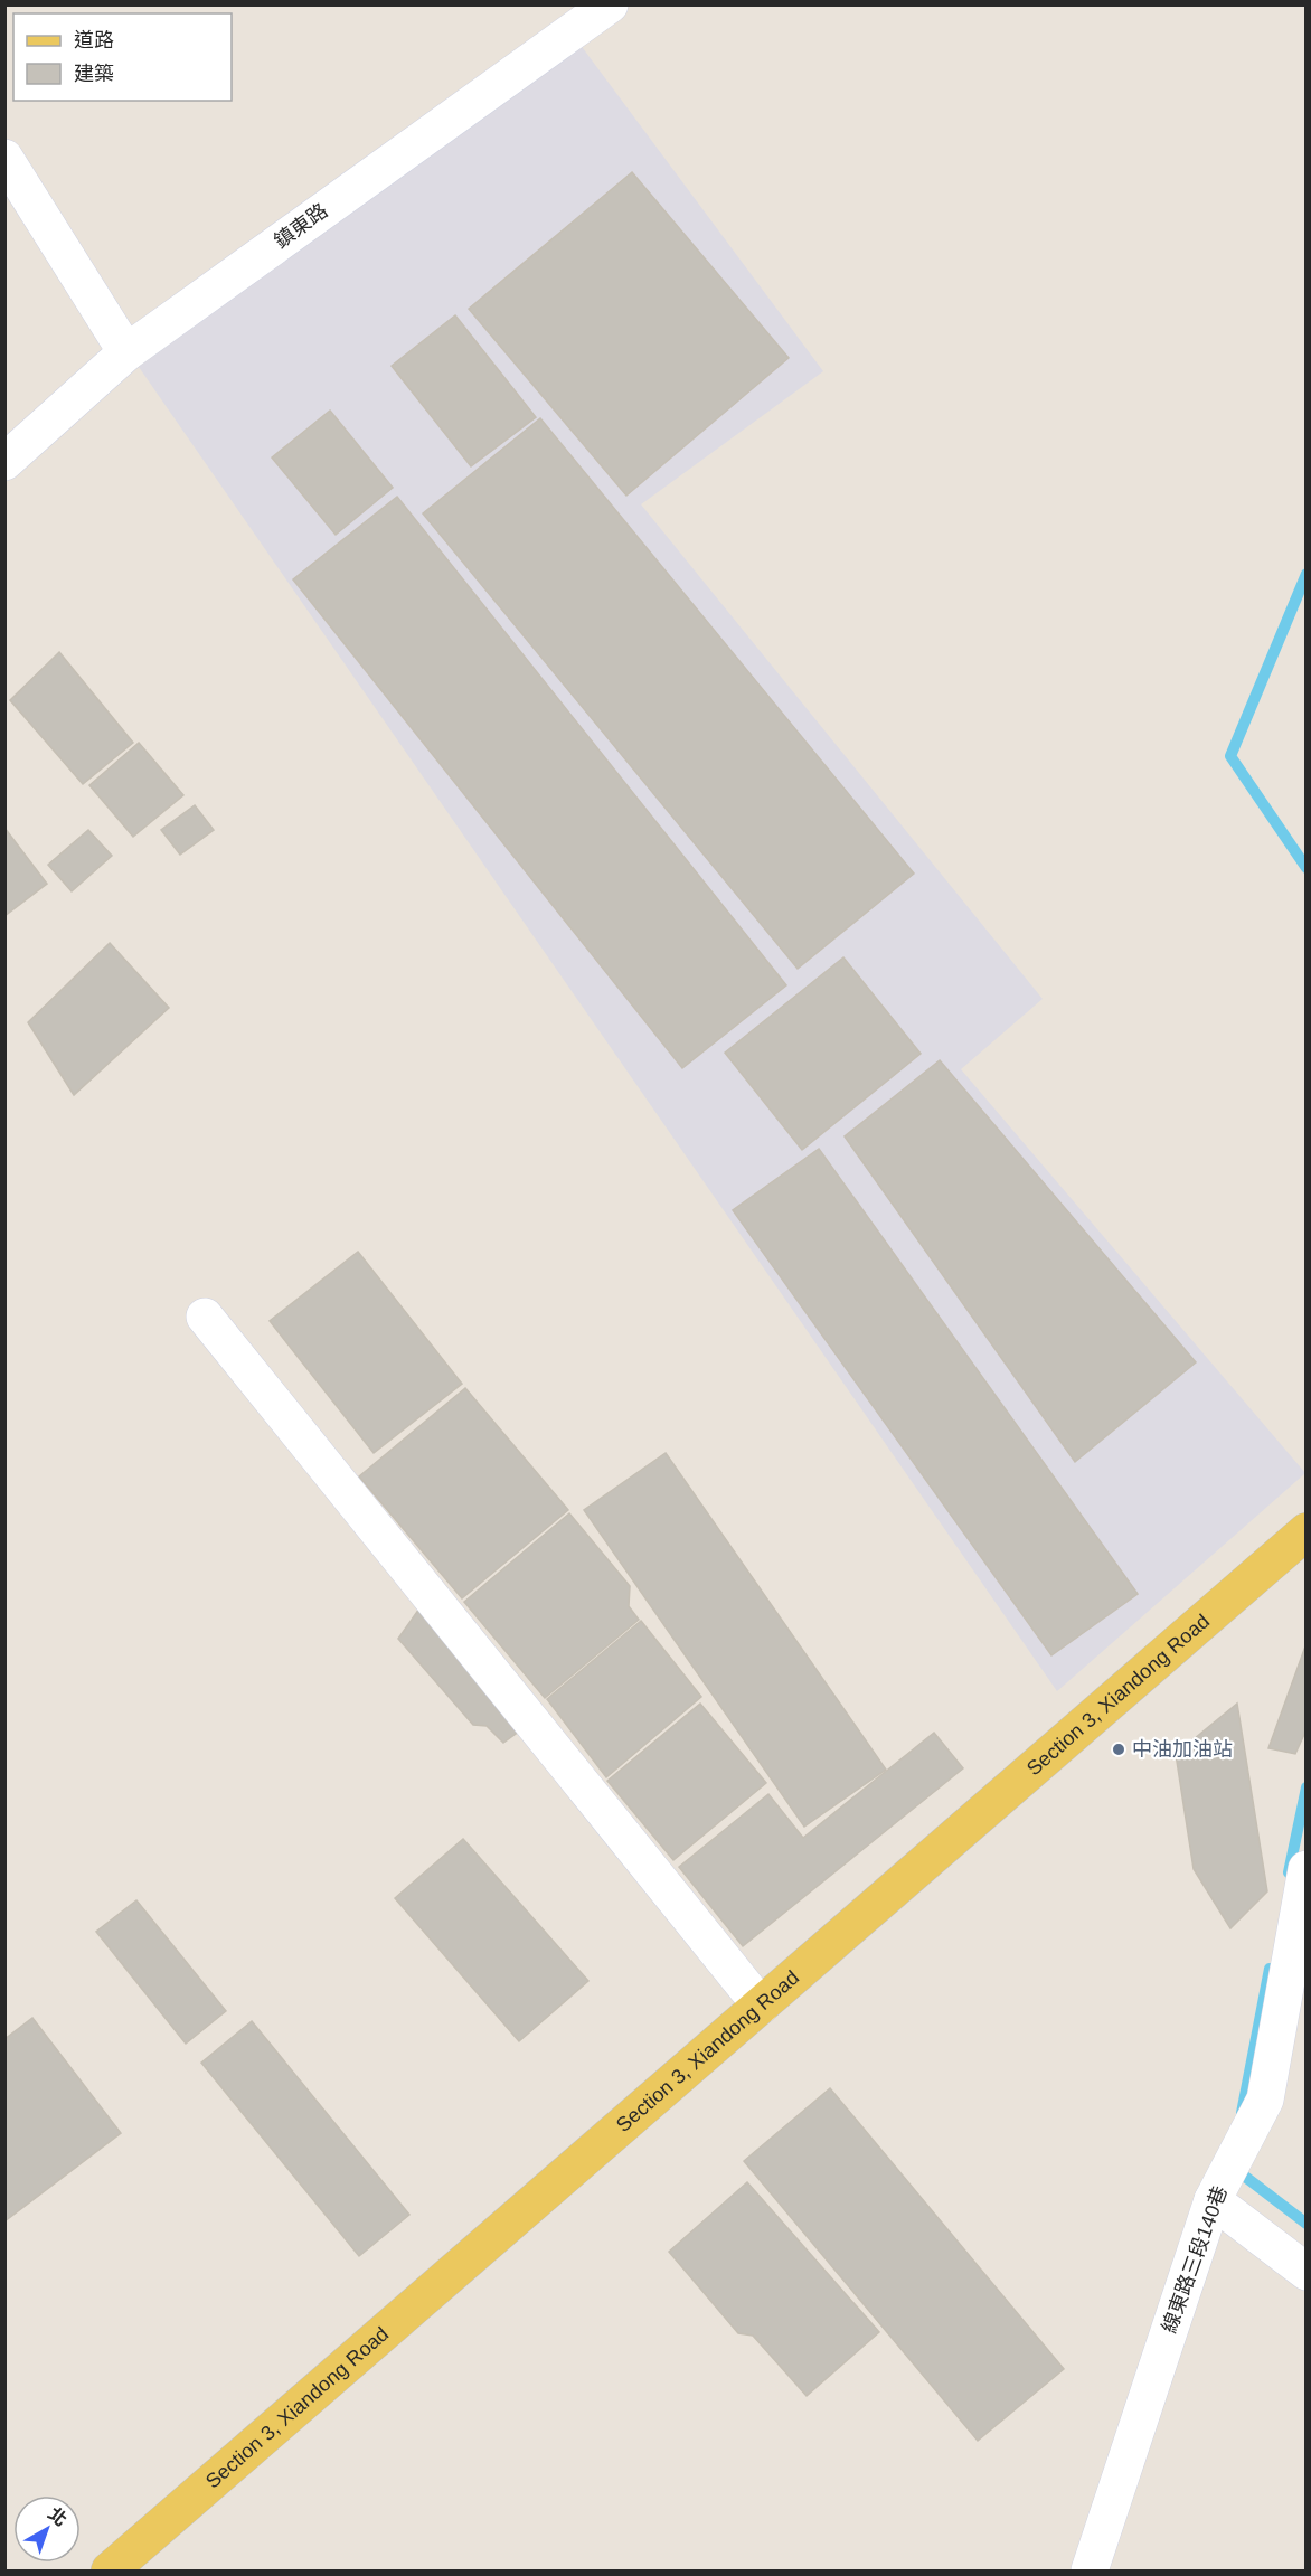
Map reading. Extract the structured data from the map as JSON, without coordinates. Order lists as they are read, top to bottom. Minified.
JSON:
{"streets":{"main road":["Section 3, Xiandong Road"],"street":["鎮東路","線東路三段140巷"]},"places":["中油加油站"],"legend":["道路","建築"],"north":"top right"}
